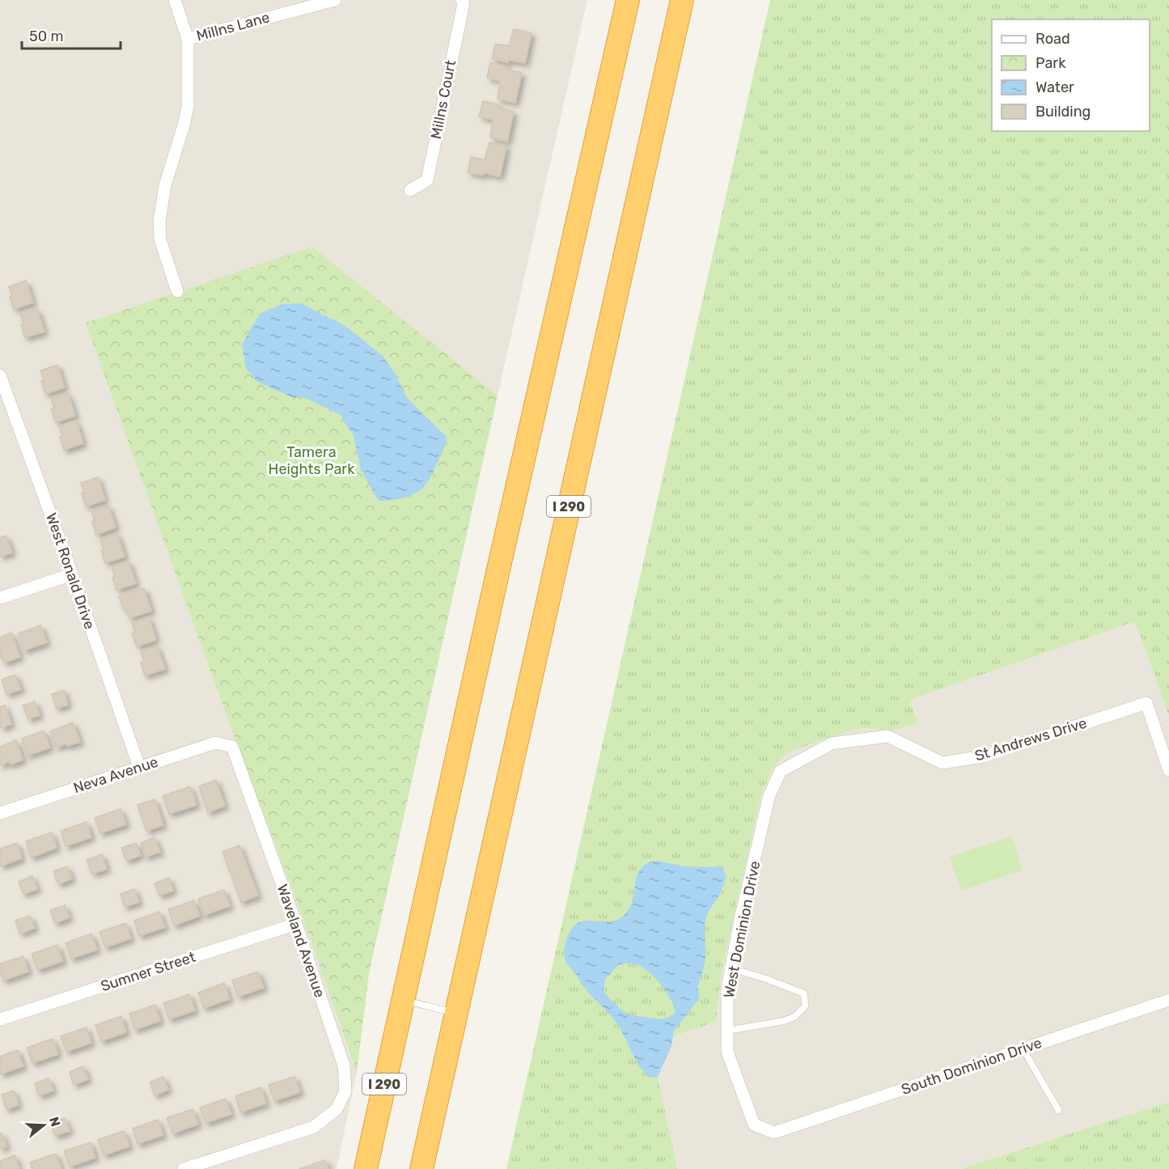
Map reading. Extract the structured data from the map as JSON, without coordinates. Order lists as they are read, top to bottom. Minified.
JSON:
{"streets":{"highway":["I 290"],"street":["Millns Lane","Millns Court","West Ronald Drive","St Andrews Drive","Neva Avenue","West Dominion Drive","Waveland Avenue","Sumner Street","South Dominion Drive"]},"crossings":[["West Ronald Drive","Neva Avenue"],["St Andrews Drive","West Dominion Drive"],["Neva Avenue","Waveland Avenue"],["West Dominion Drive","South Dominion Drive"],["Waveland Avenue","Sumner Street"]],"parks":["Tamera Heights Park"],"legend":["Road","Park","Water","Building"],"scale_bar":"50 m","north":"right"}
